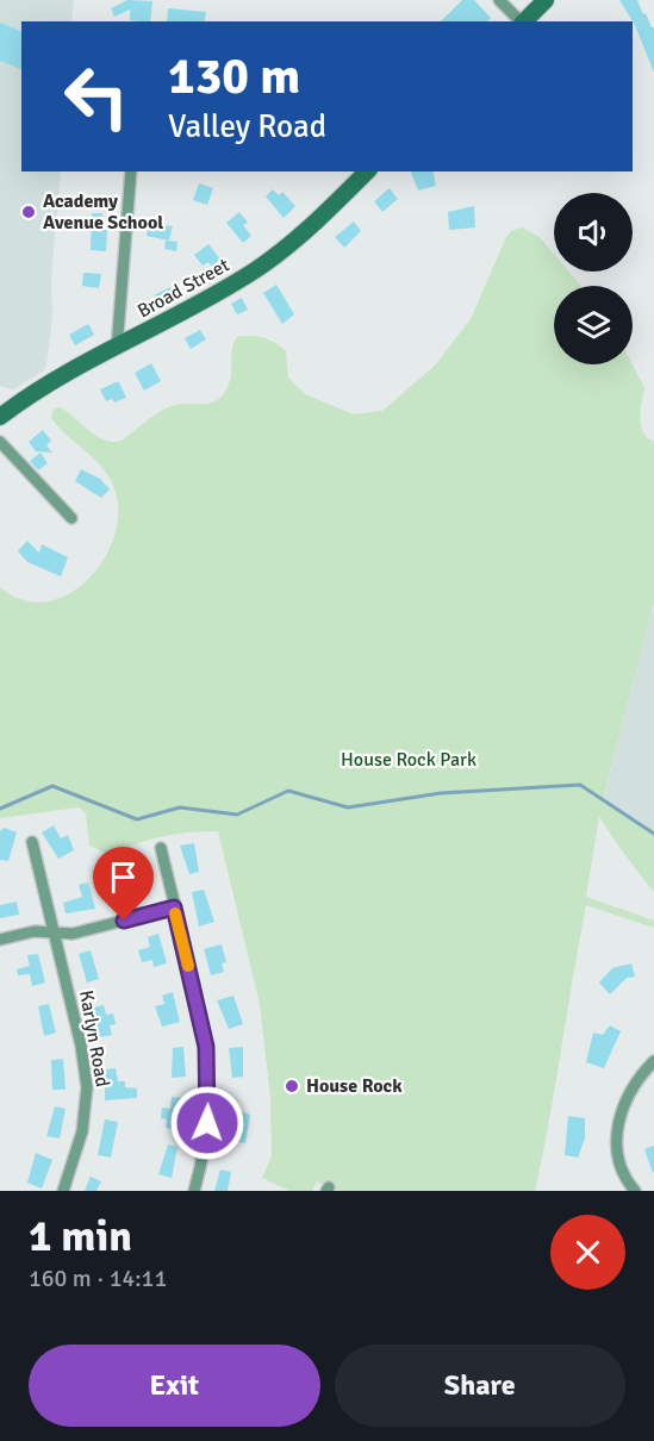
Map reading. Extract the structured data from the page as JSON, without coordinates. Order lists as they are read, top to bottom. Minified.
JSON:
{"streets":{"main road":["Broad Street"],"street":["Karlyn Road"]},"parks":["House Rock Park"],"places":["Academy Avenue School","House Rock"],"page":{"turn":["130 m","Valley Road"],"heading":["1 min","160 m · 14:11"],"buttons":["Exit","Share"]}}
